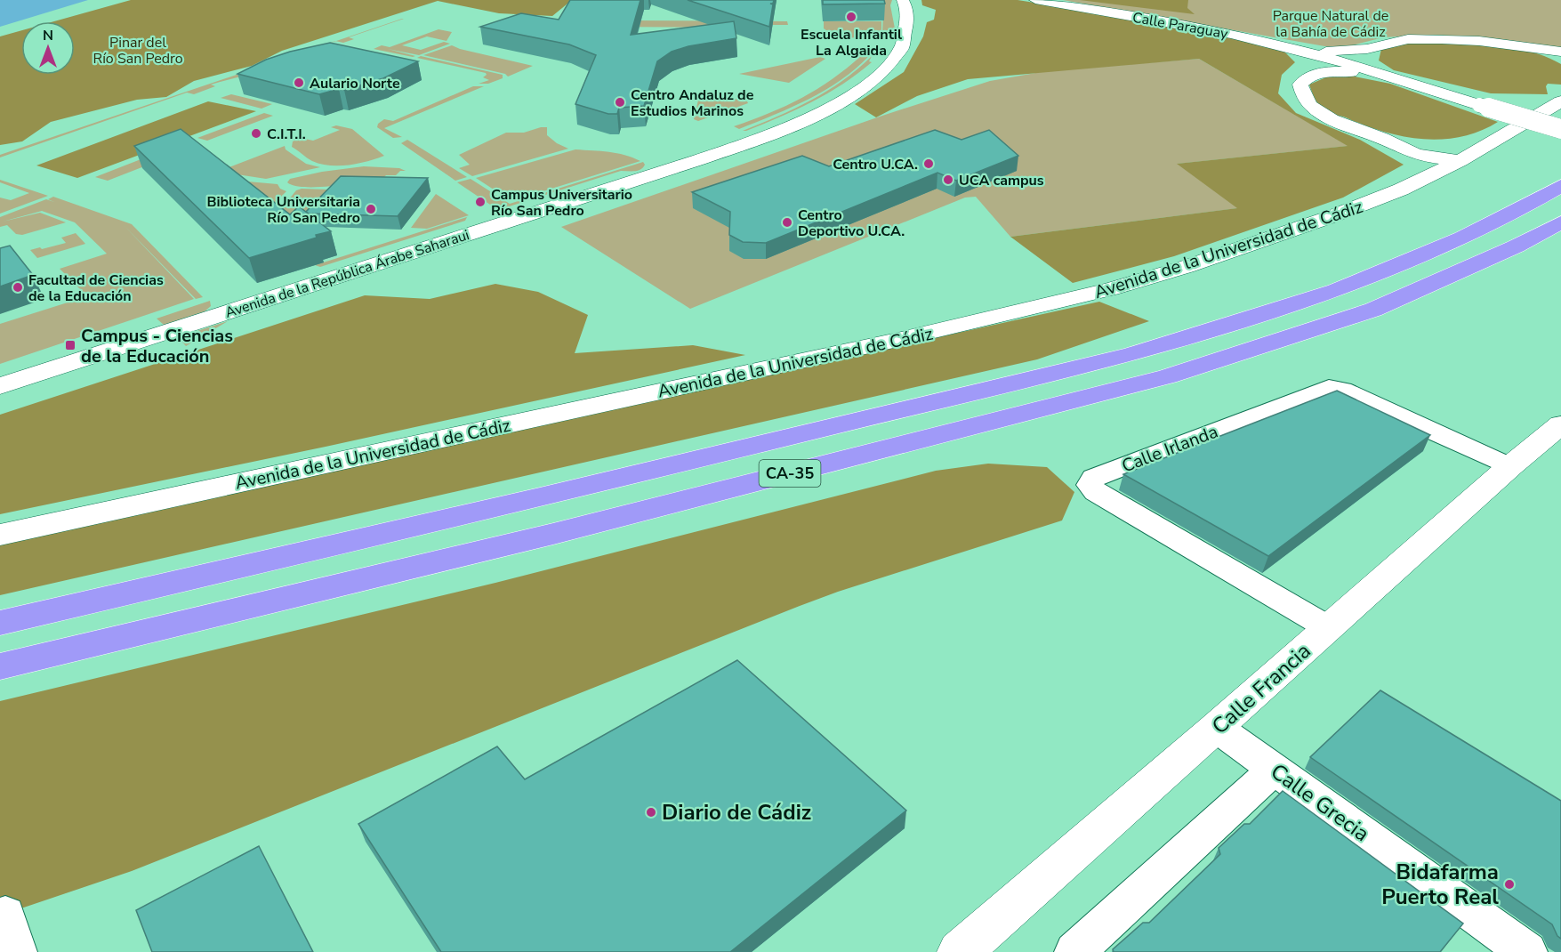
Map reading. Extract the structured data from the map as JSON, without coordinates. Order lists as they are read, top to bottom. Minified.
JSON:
{"streets":{"highway":["CA-35"],"street":["Calle Paraguay","Avenida de la Universidad de Cádiz","Avenida de la República Árabe Saharaui","Calle Irlanda","Calle Francia","Calle Grecia"]},"crossings":[["Calle Irlanda","Calle Francia"],["Calle Francia","Calle Grecia"]],"parks":["Parque Natural de la Bahía de Cádiz","Pinar del Río San Pedro"],"places":{"other":["Escuela Infantil La Algaida","Aulario Norte","Centro Andaluz de Estudios Marinos","C.I.T.I.","Centro U.CA.","UCA campus","Campus Universitario Río San Pedro","Biblioteca Universitaria Río San Pedro","Centro Deportivo U.CA.","Facultad de Ciencias de la Educación","Diario de Cádiz","Bidafarma Puerto Real"],"transit":["Campus - Ciencias de la Educación"]},"north":"top"}
